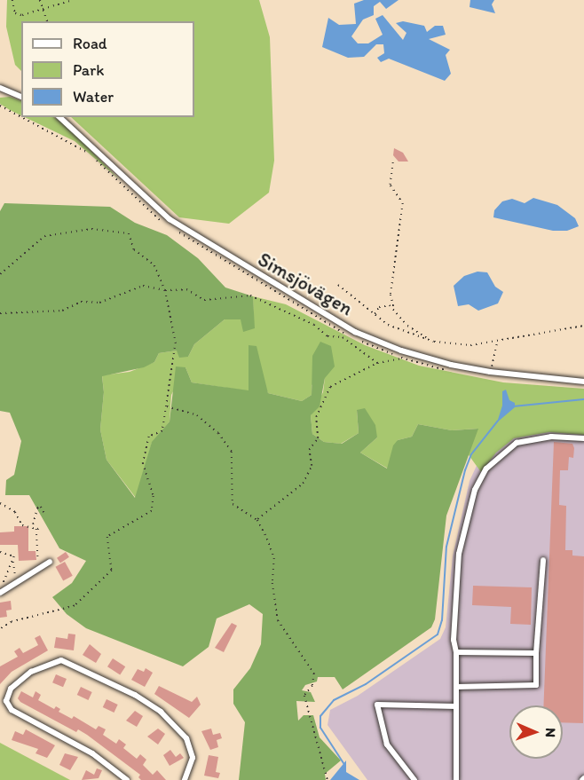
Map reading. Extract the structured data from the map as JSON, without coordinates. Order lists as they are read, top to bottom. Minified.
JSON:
{"streets":{"street":["Simsjövägen"]},"legend":["Road","Park","Water"],"north":"right"}
